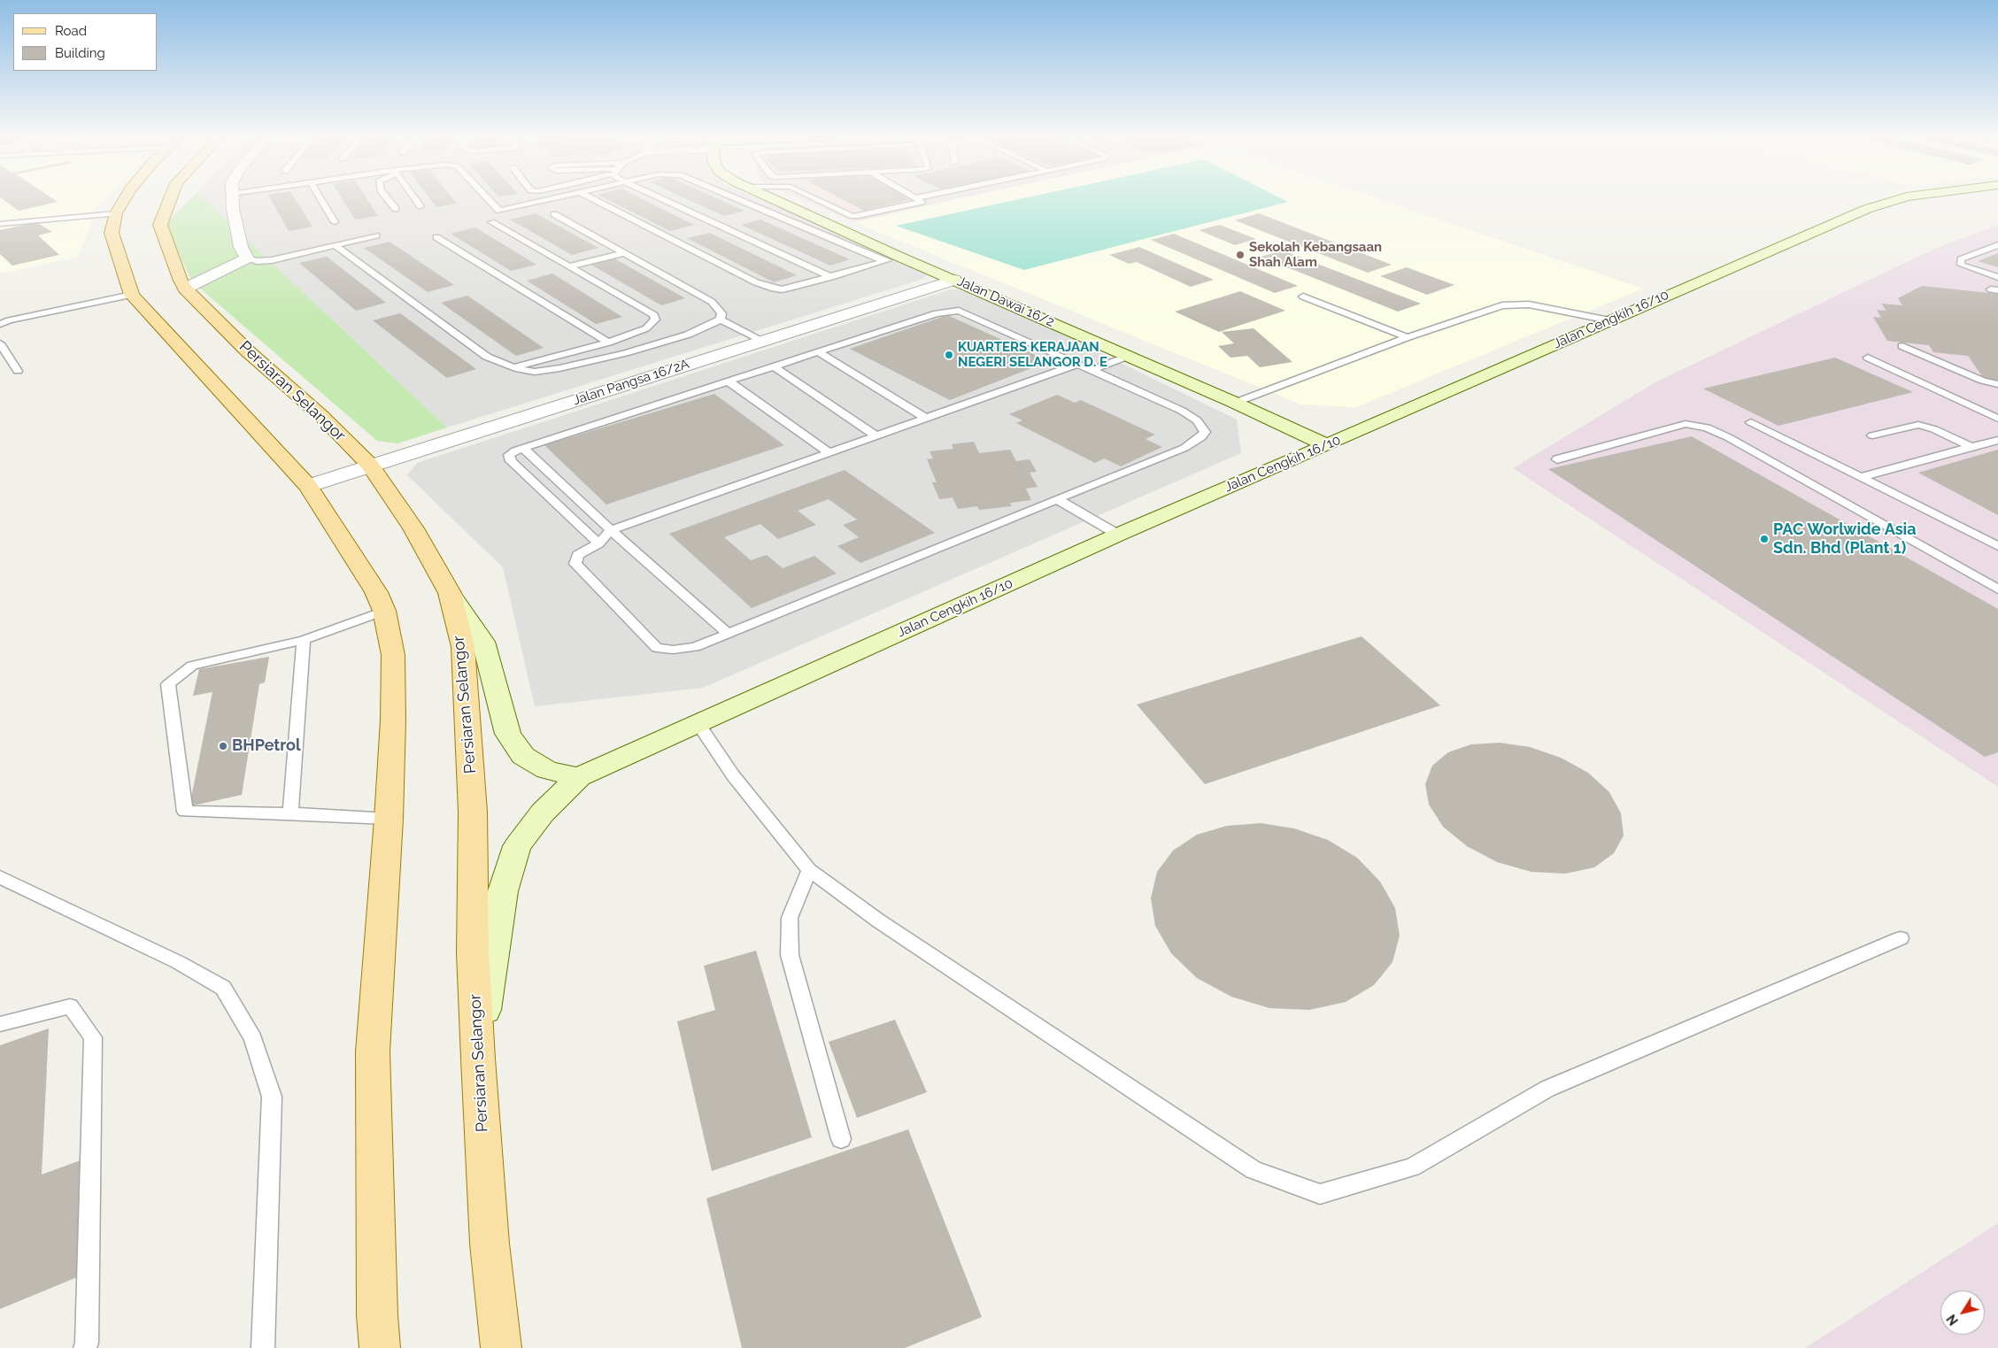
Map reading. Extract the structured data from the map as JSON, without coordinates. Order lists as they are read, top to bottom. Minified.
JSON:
{"streets":{"main road":["Persiaran Selangor"],"street":["Jalan Dawai 16/2","Jalan Cengkih 16/10","Jalan Pangsa 16/2A"]},"crossings":[["Jalan Dawai 16/2","Jalan Cengkih 16/10"],["Jalan Dawai 16/2","Jalan Pangsa 16/2A"],["Jalan Cengkih 16/10","Persiaran Selangor"],["Jalan Pangsa 16/2A","Persiaran Selangor"]],"places":["Sekolah Kebangsaan Shah Alam","KUARTERS KERAJAAN NEGERI SELANGOR D. E","PAC Worlwide Asia Sdn. Bhd (Plant 1)","BHPetrol"],"legend":["Road","Building"],"north":"bottom left"}
